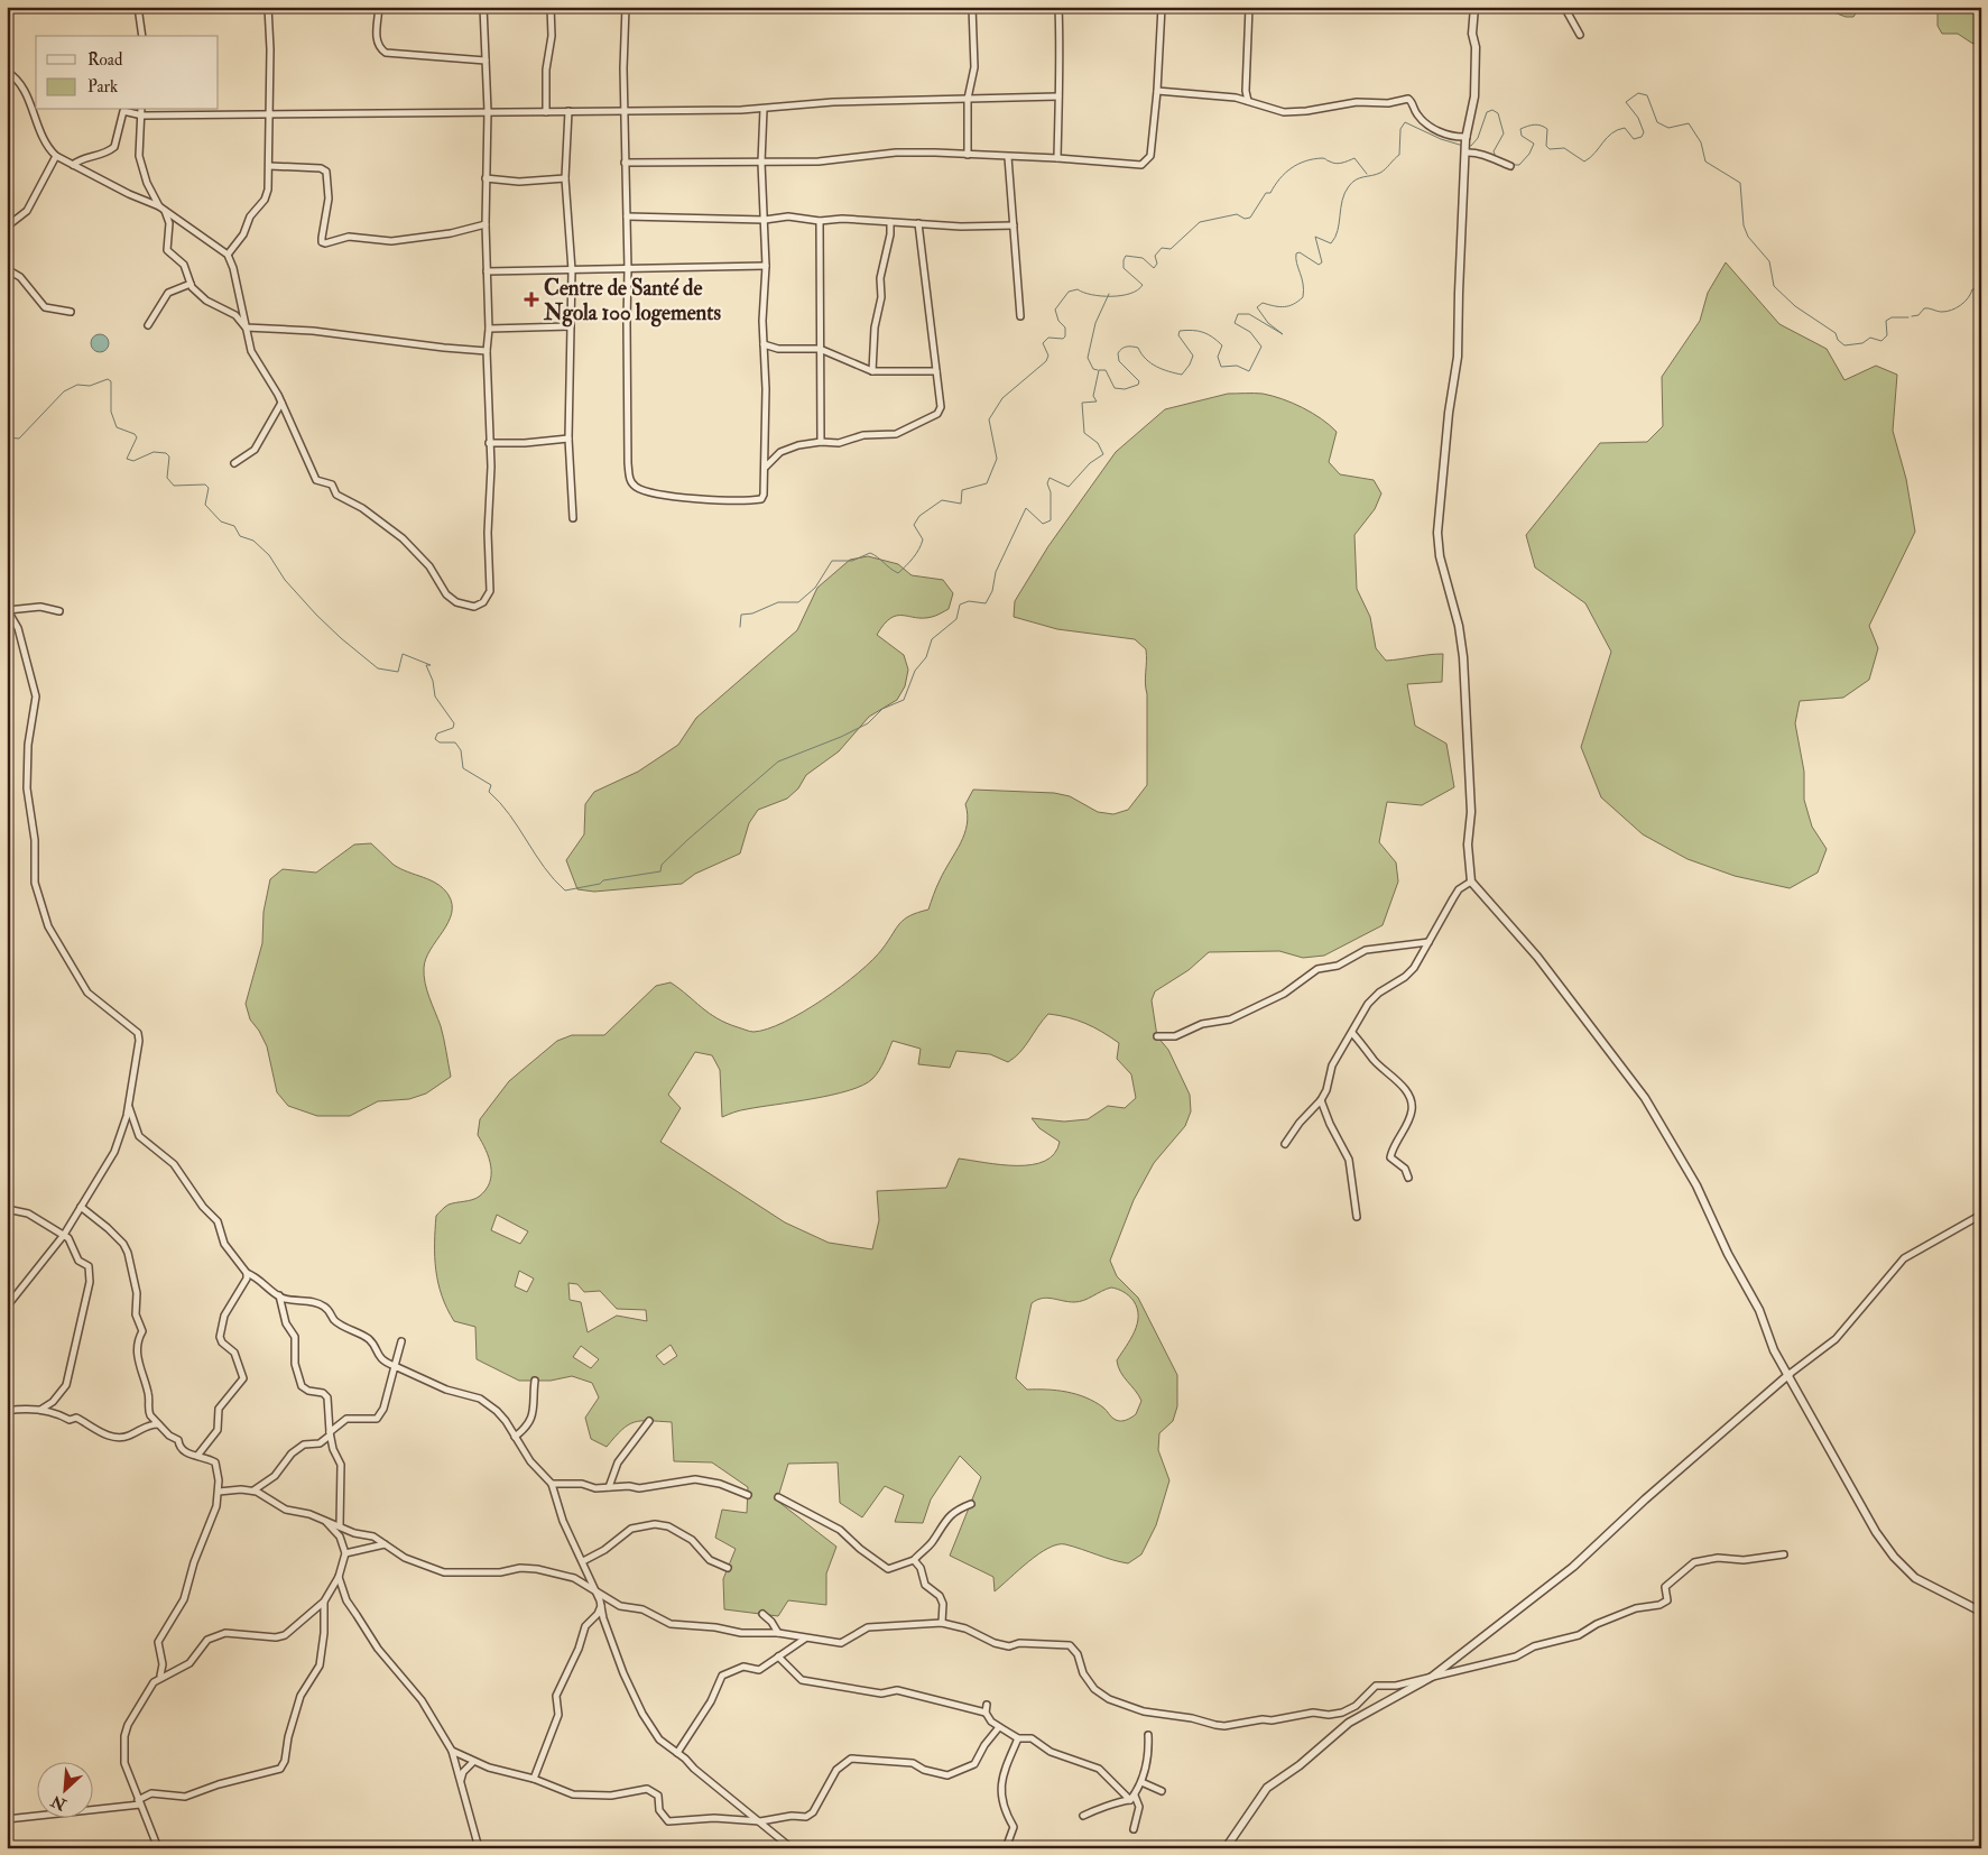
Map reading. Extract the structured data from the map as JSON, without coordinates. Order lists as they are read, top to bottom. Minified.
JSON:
{"places":{"health":["Centre de Santé de Ngola 100 logements"]},"legend":["Road","Park"],"north":"bottom left"}
